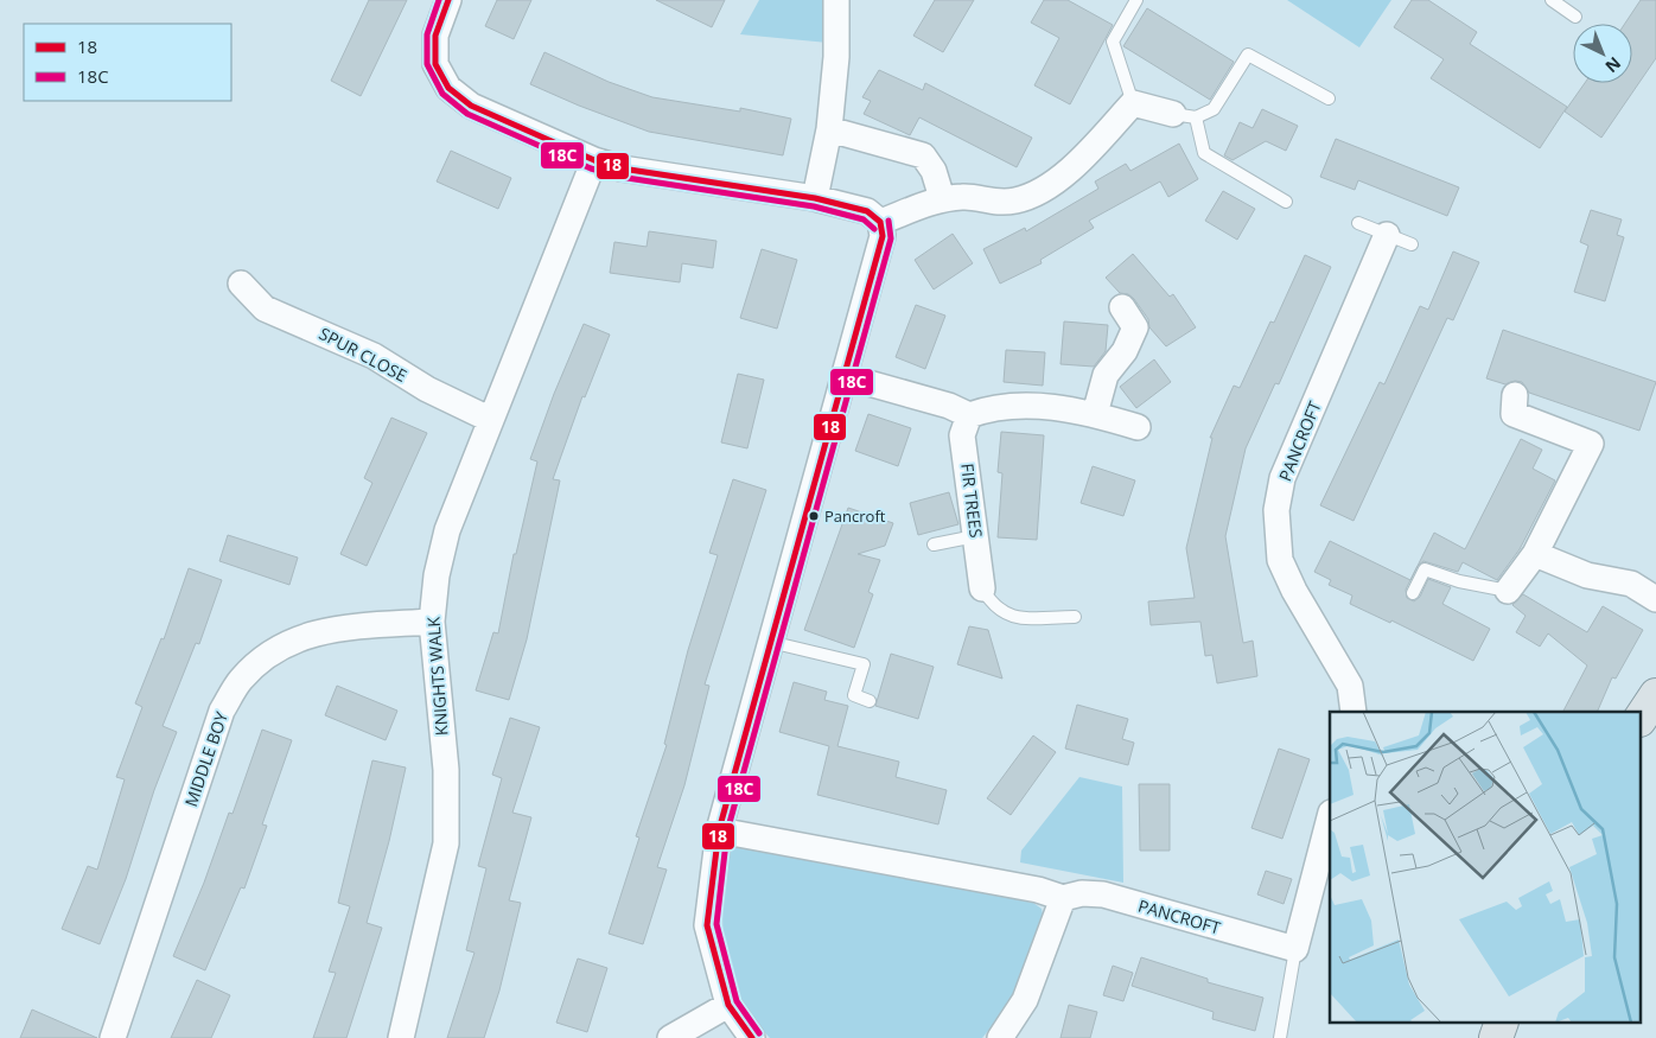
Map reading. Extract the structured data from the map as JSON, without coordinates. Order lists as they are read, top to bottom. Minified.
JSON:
{"streets":{"street":["SPUR CLOSE","PANCROFT","FIR TREES","KNIGHTS WALK","MIDDLE BOY"]},"crossings":[["SPUR CLOSE","KNIGHTS WALK"],["KNIGHTS WALK","MIDDLE BOY"]],"places":["Pancroft"],"lines":["transit line 18","transit line 18C"],"legend":["18","18C"],"north":"bottom right"}
